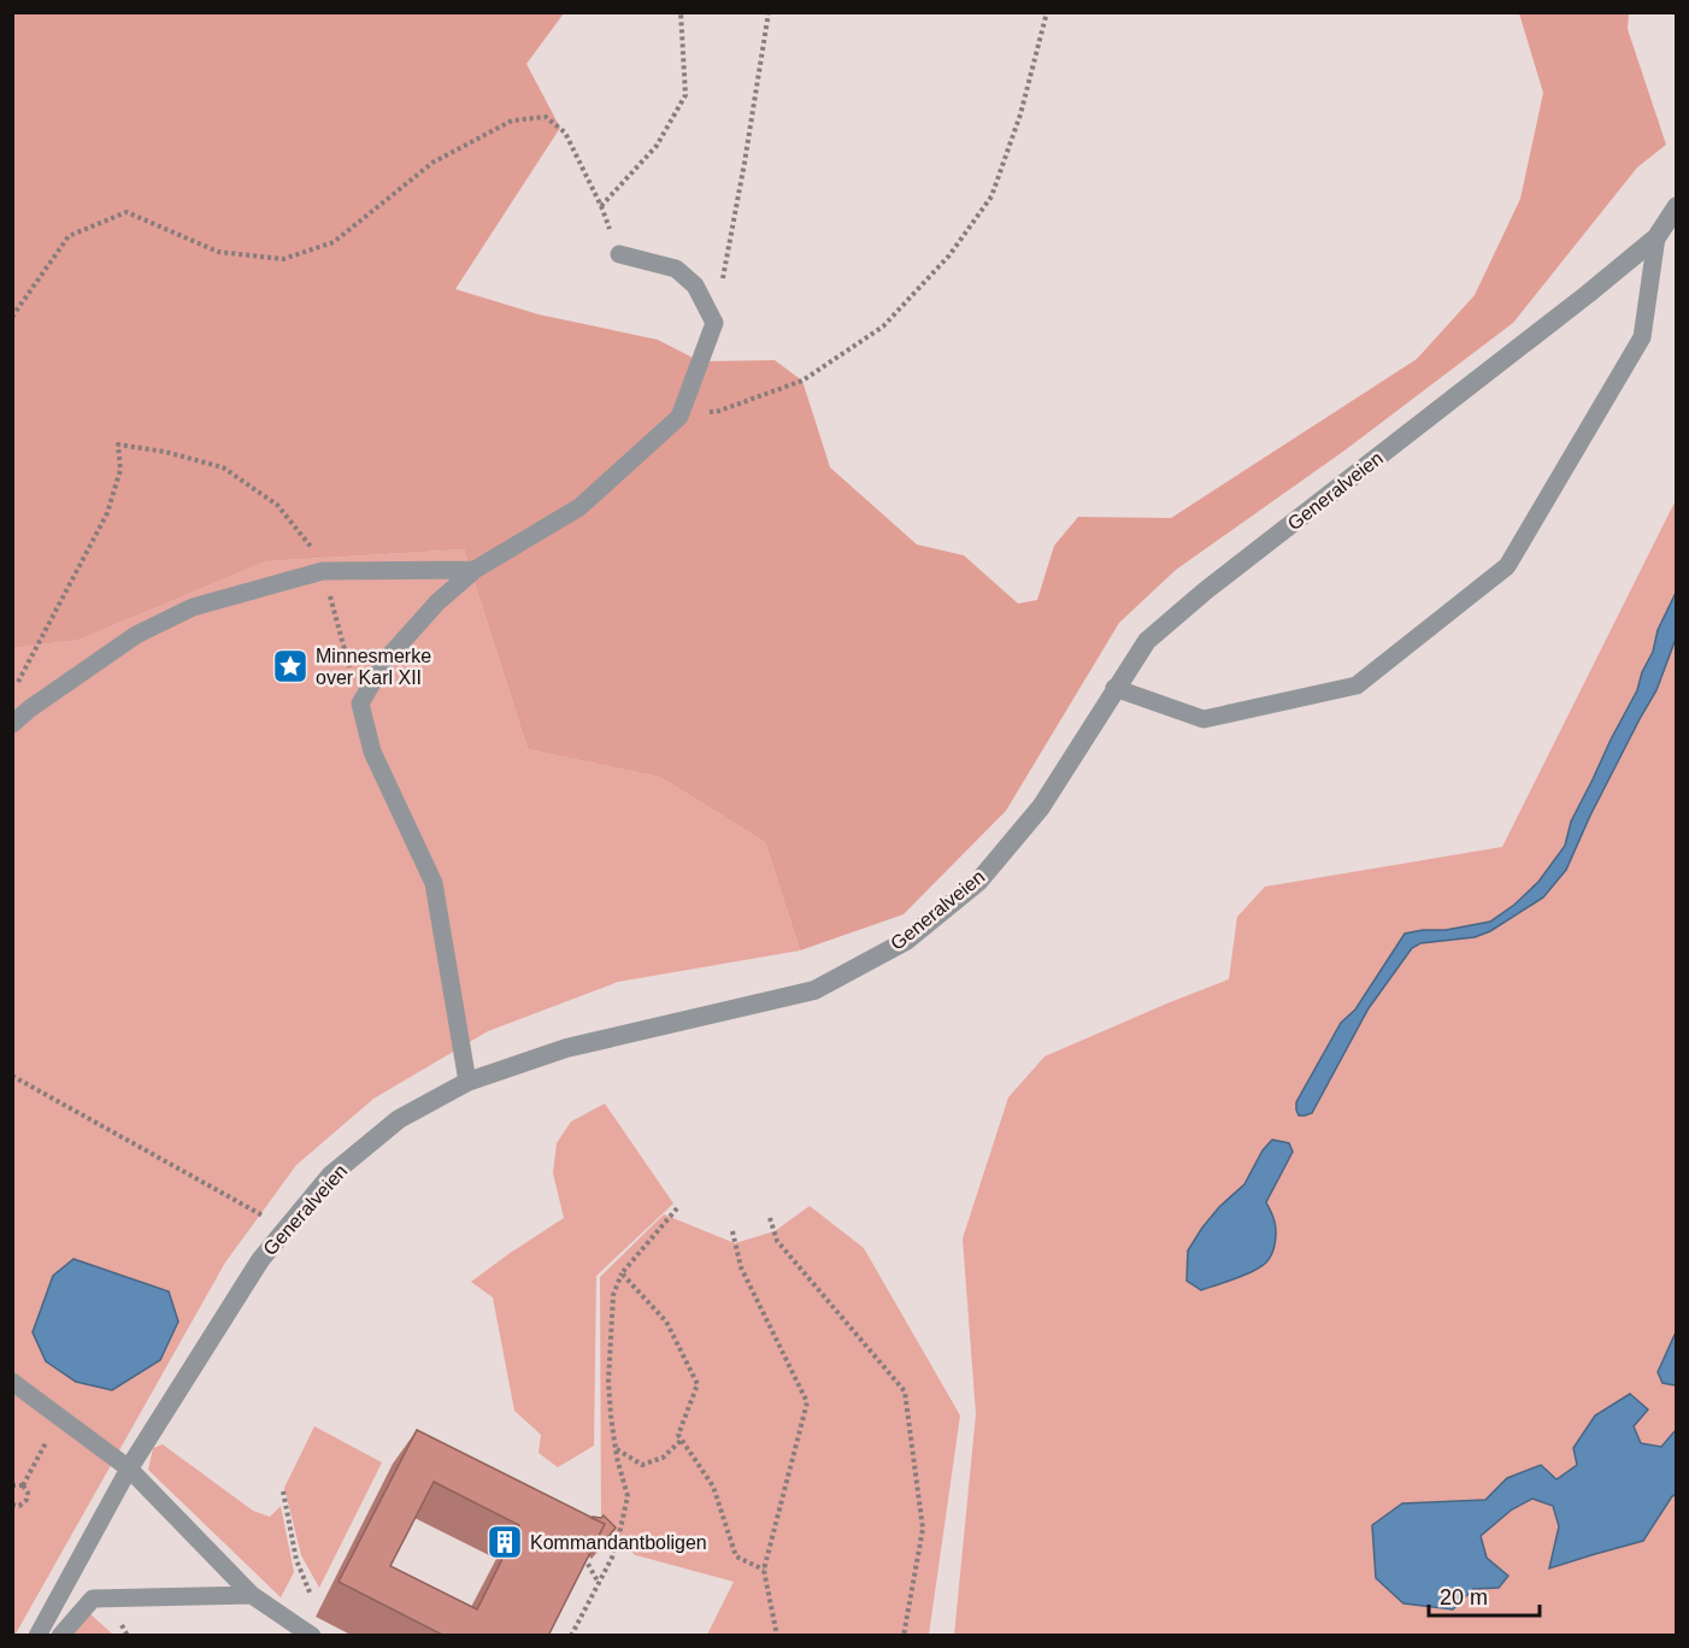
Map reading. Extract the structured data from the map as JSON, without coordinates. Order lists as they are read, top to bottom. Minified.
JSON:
{"streets":{"street":["Generalveien"]},"places":{"place":["Minnesmerke over Karl XII"],"building":["Kommandantboligen"]},"scale_bar":"20 m"}
